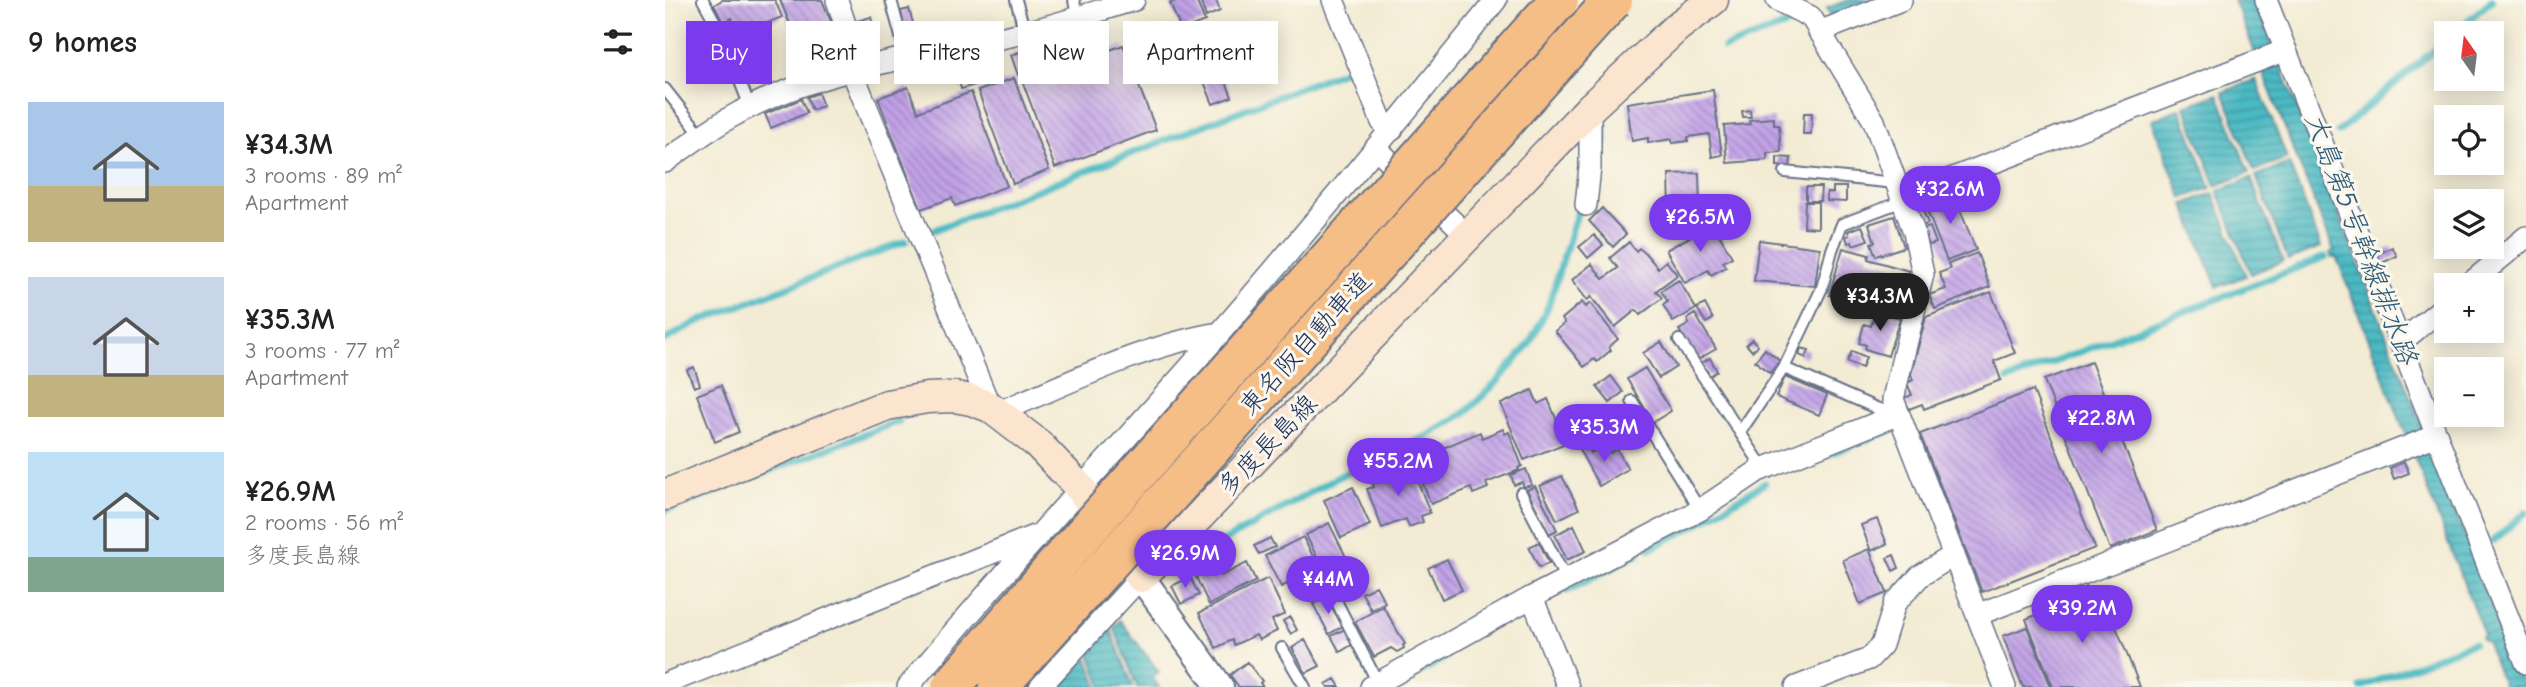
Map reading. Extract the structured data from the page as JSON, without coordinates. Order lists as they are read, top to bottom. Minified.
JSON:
{"streets":{"highway":["東名阪自動車道"],"main road":["多度長島線"]},"water":["大島第5号幹線排水路"],"north":"top","page":{"heading":"9 homes","map_buttons":["+","−"],"chip":["Buy","Rent","Filters","New","Apartment"],"list":[{"name":"¥34.3M","note":"3 rooms · 89 m² · Apartment"},{"name":"¥35.3M","note":"3 rooms · 77 m² · Apartment"},{"name":"¥26.9M","note":"2 rooms · 56 m² · 多度長島線"}],"price":["¥32.6M","¥26.5M","¥34.3M","¥22.8M","¥35.3M","¥55.2M","¥26.9M","¥44M","¥39.2M"]}}
